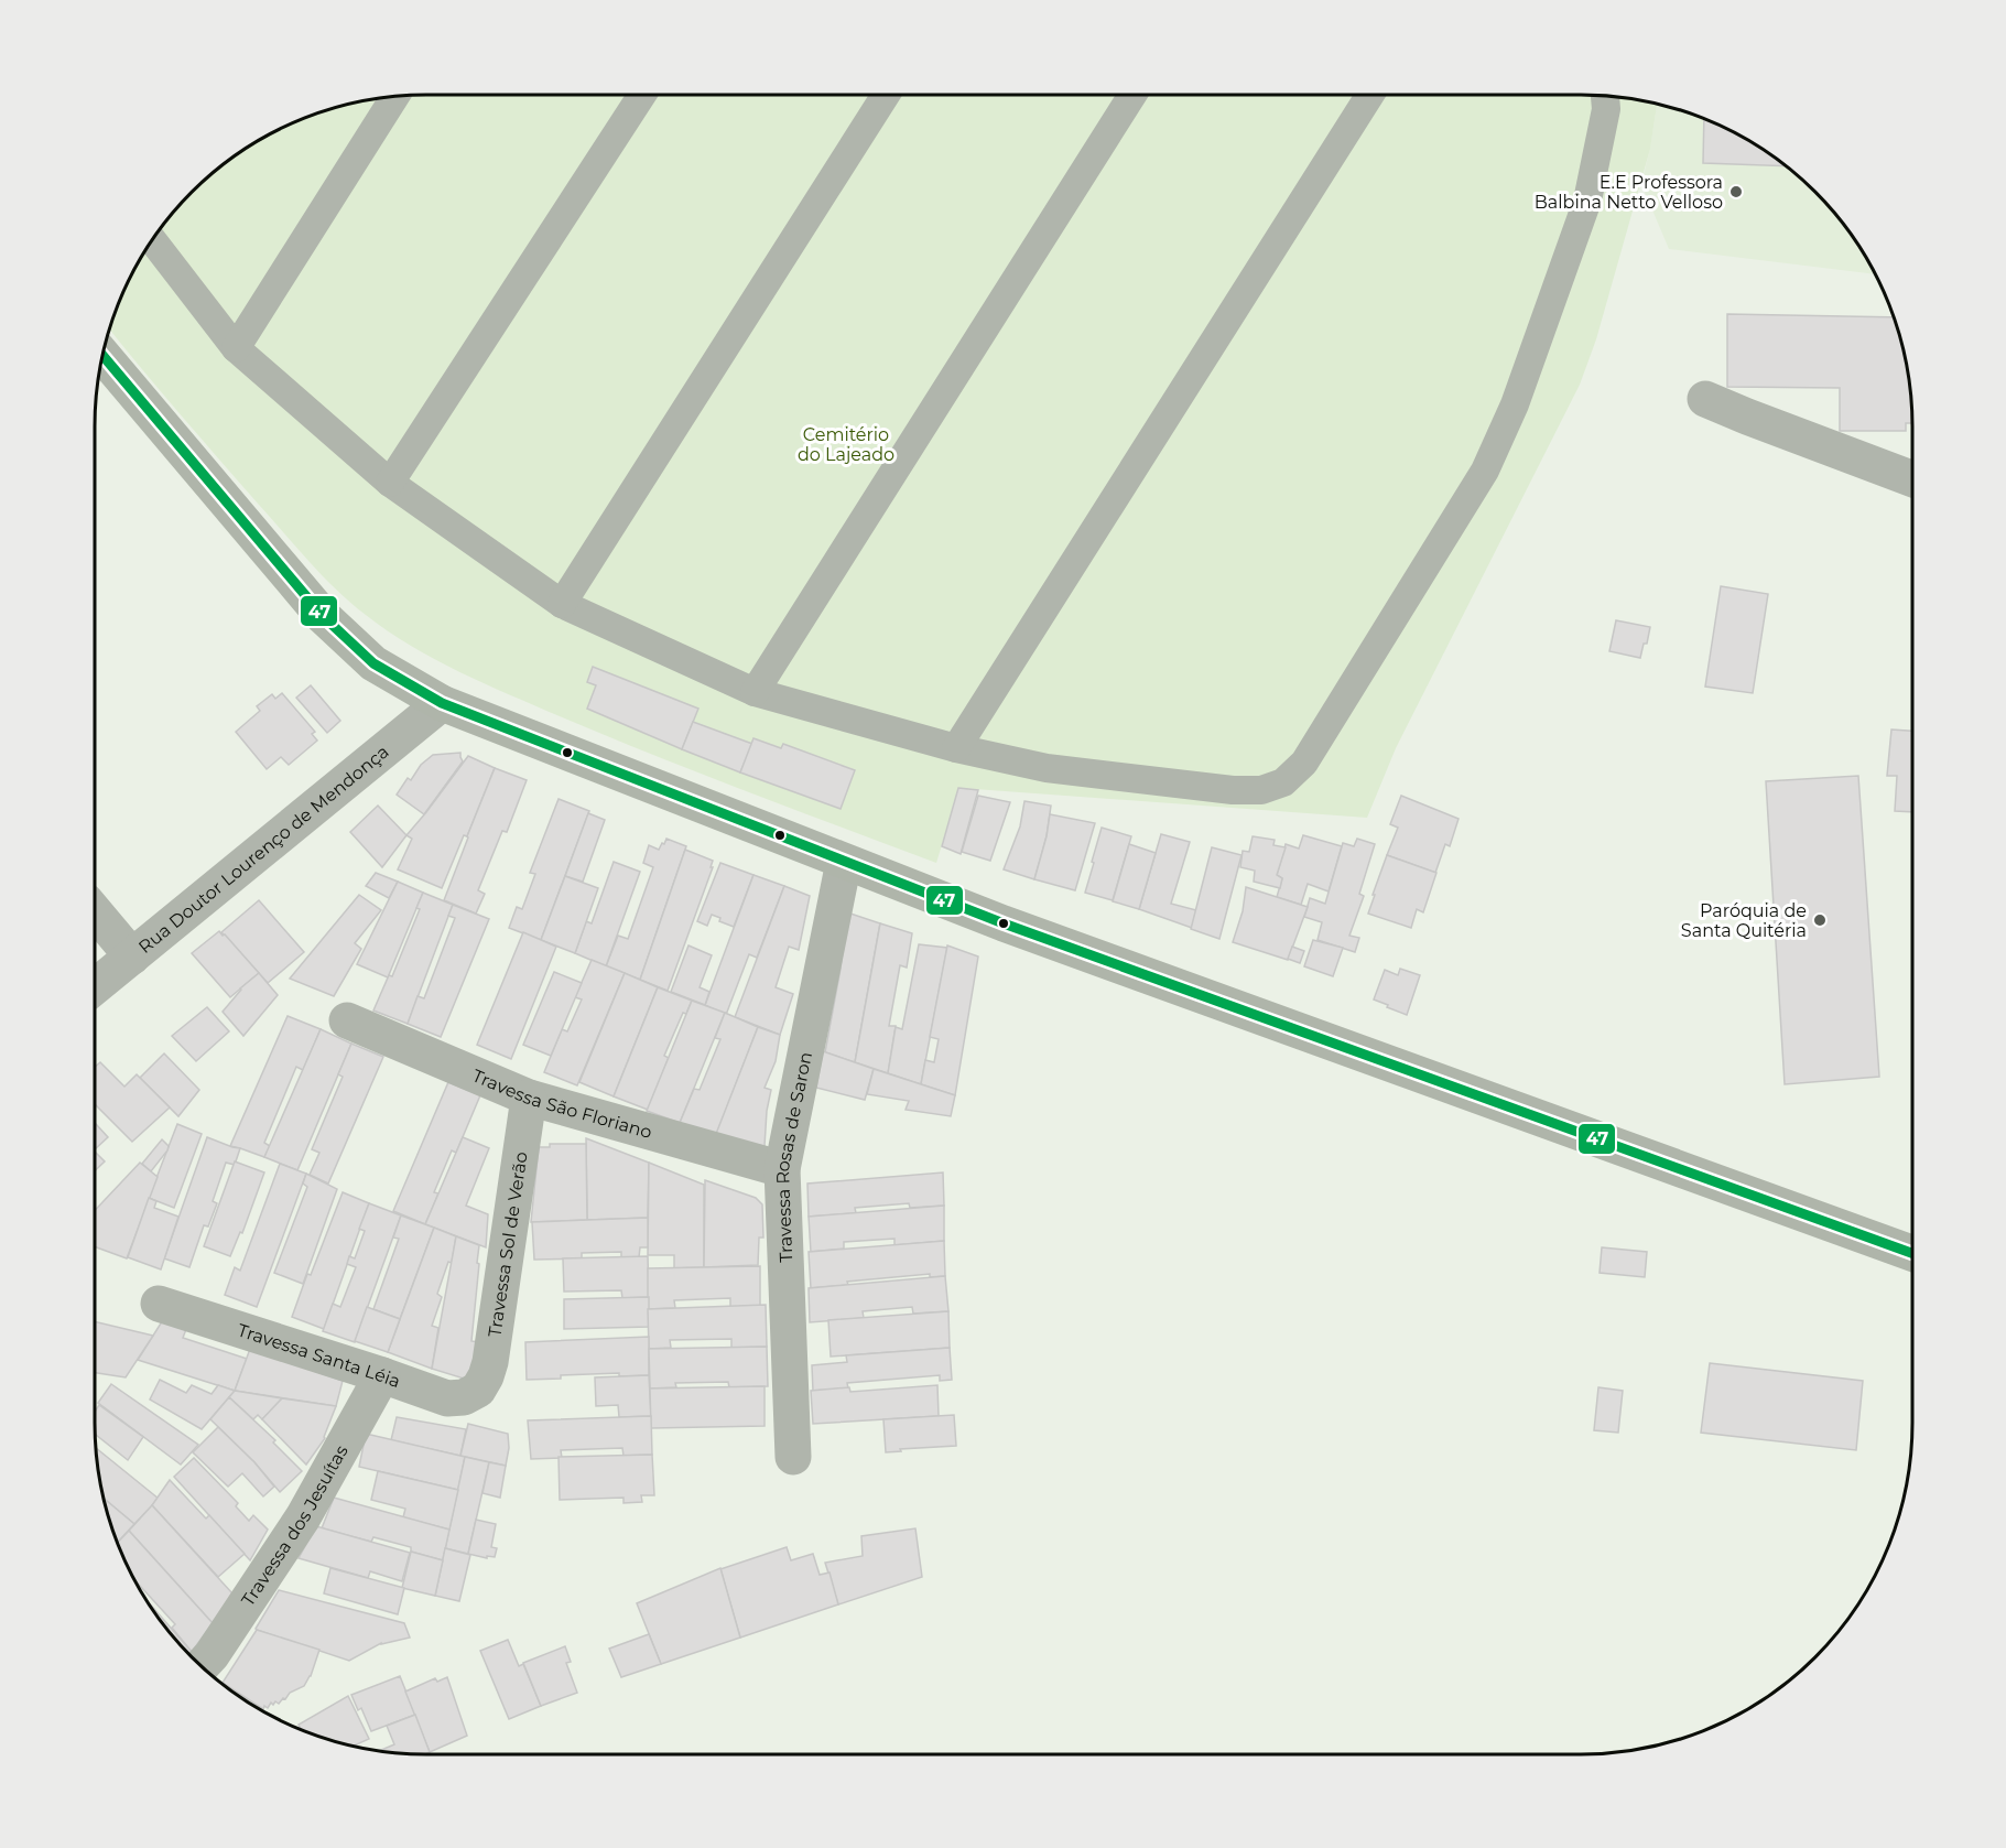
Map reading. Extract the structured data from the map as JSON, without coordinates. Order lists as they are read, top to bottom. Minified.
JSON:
{"streets":{"street":["Rua Doutor Lourenço de Mendonça","Travessa São Floriano","Travessa Rosas de Saron","Travessa Sol de Verão","Travessa Santa Léia","Travessa dos Jesuítas"]},"crossings":[["Travessa São Floriano","Travessa Rosas de Saron"],["Travessa São Floriano","Travessa Sol de Verão"],["Travessa Sol de Verão","Travessa Santa Léia"],["Travessa Santa Léia","Travessa dos Jesuítas"]],"parks":["Cemitério do Lajeado"],"places":["E.E Professora Balbina Netto Velloso","Paróquia de Santa Quitéria"],"lines":["transit line 47"]}
